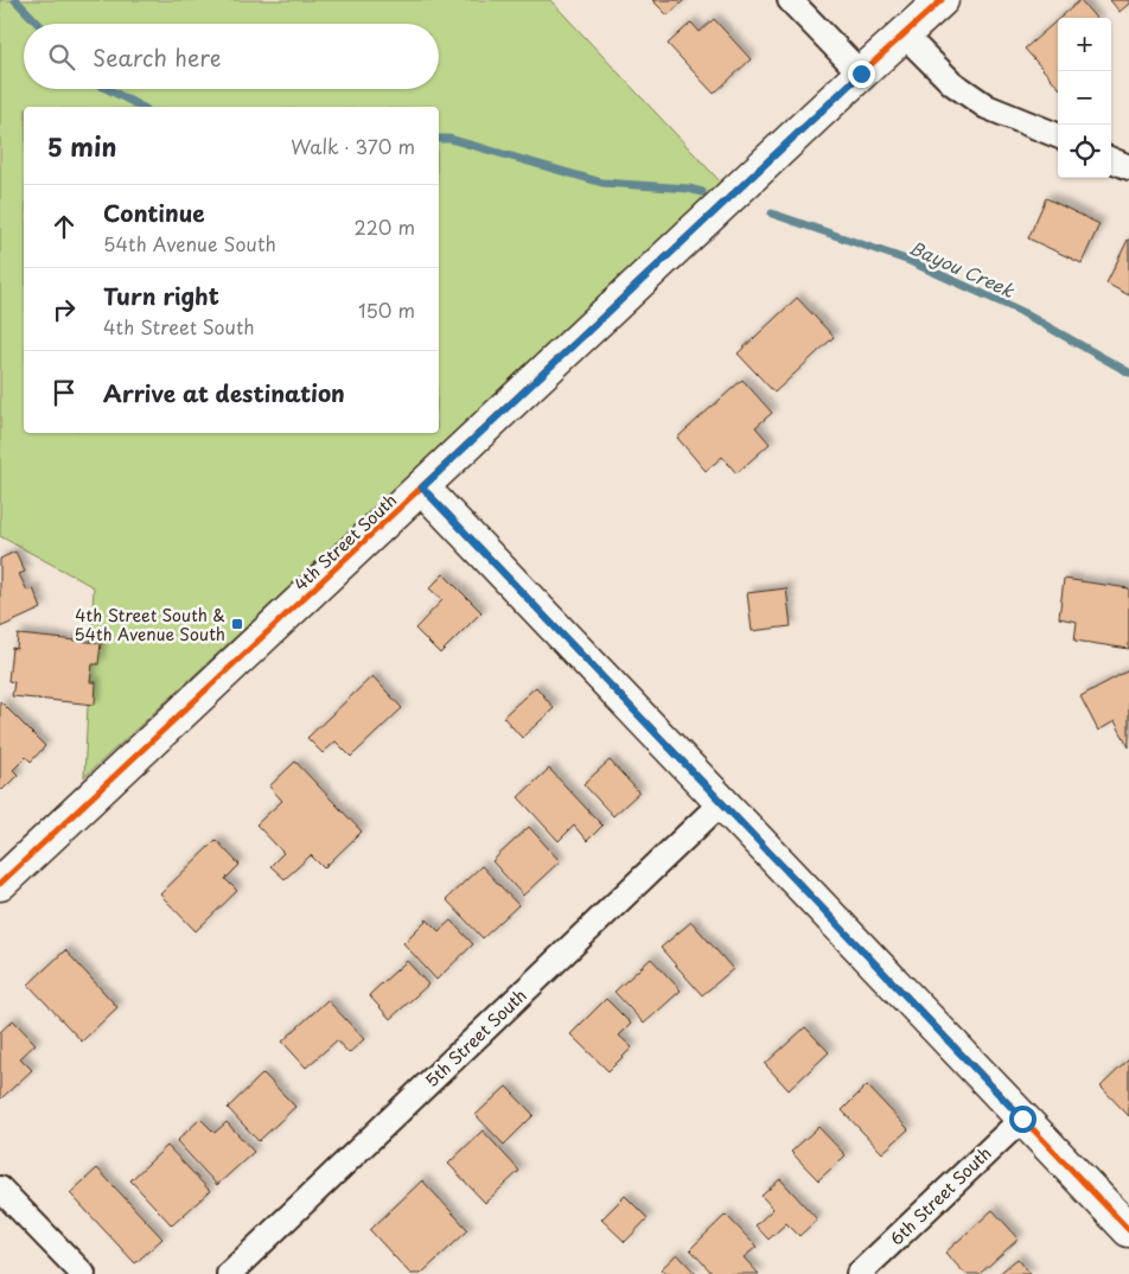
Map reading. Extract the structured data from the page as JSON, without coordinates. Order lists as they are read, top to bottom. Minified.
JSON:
{"streets":{"street":["4th Street South","5th Street South","6th Street South"]},"water":["Bayou Creek"],"places":{"transit":["4th Street South & 54th Avenue South"]},"page":{"map_buttons":["+","−"],"search":"Search here","heading":["5 min","Walk · 370 m"],"list":[["Continue","54th Avenue South","220 m"],["Turn right","4th Street South","150 m"],"Arrive at destination"]}}
